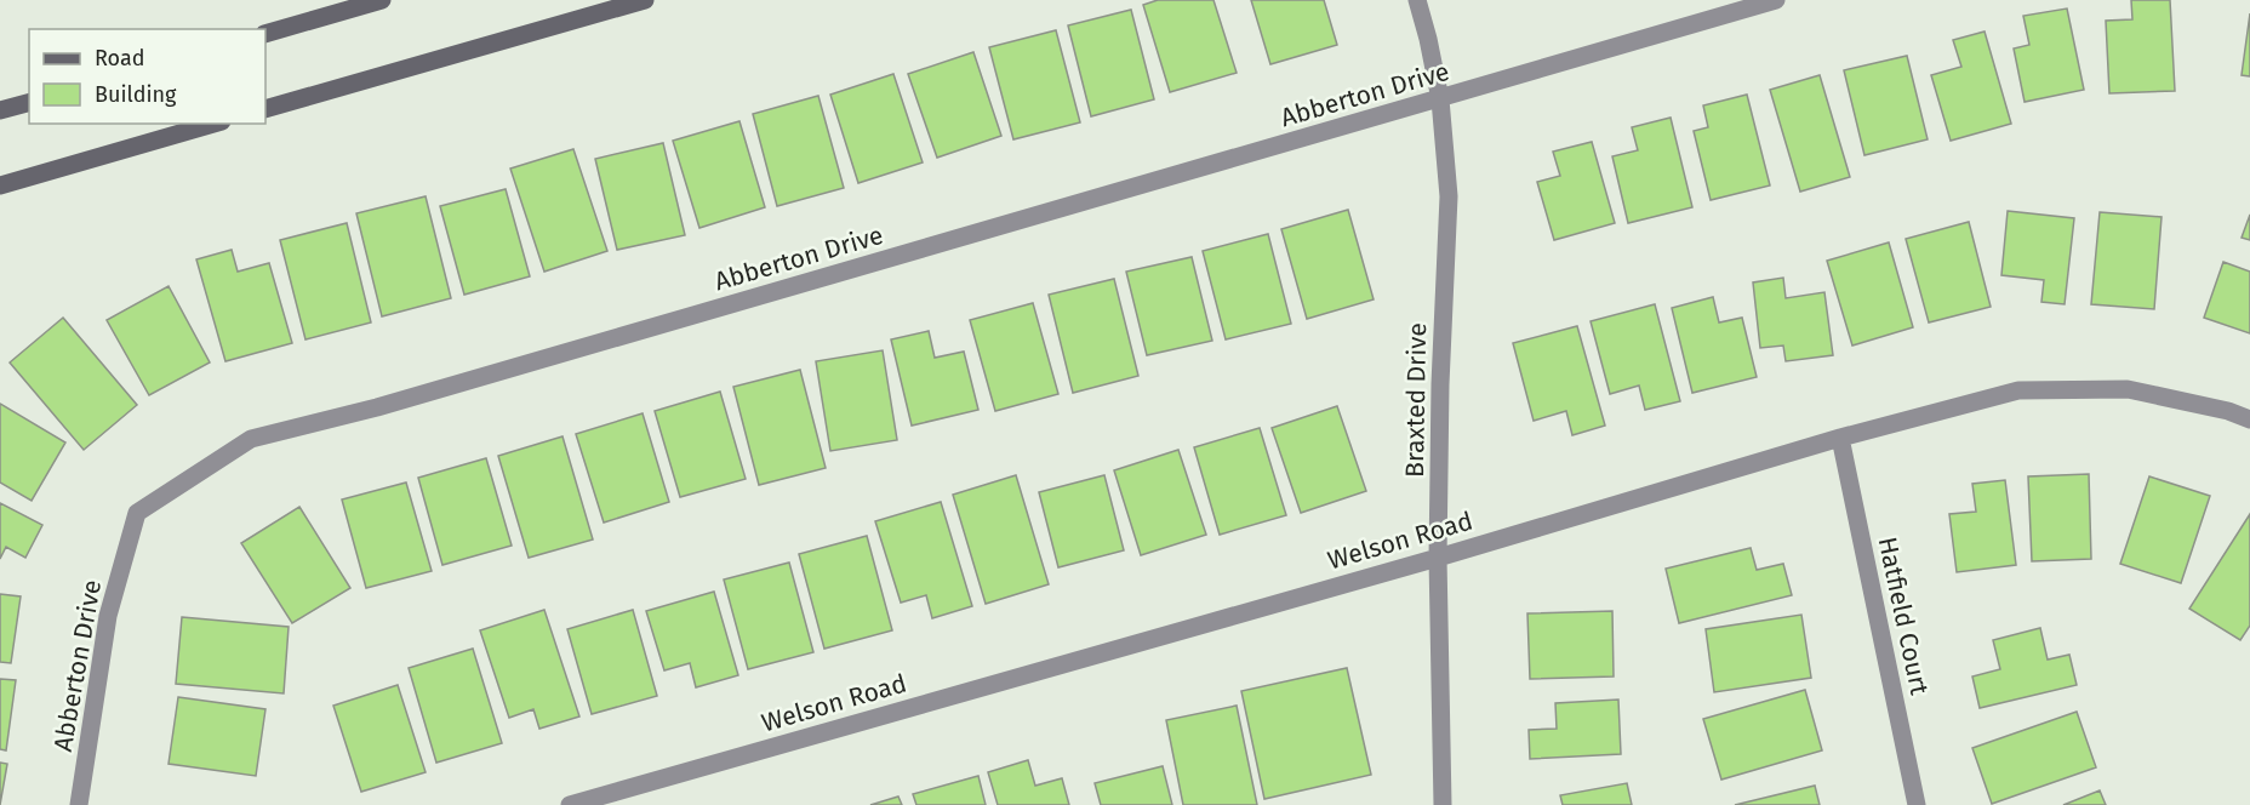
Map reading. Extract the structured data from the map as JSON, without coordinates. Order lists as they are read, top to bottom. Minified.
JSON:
{"streets":{"street":["Abberton Drive","Braxted Drive","Welson Road","Hatfield Court"]},"crossings":[["Abberton Drive","Braxted Drive"],["Braxted Drive","Welson Road"],["Welson Road","Hatfield Court"]],"legend":["Road","Building"]}
